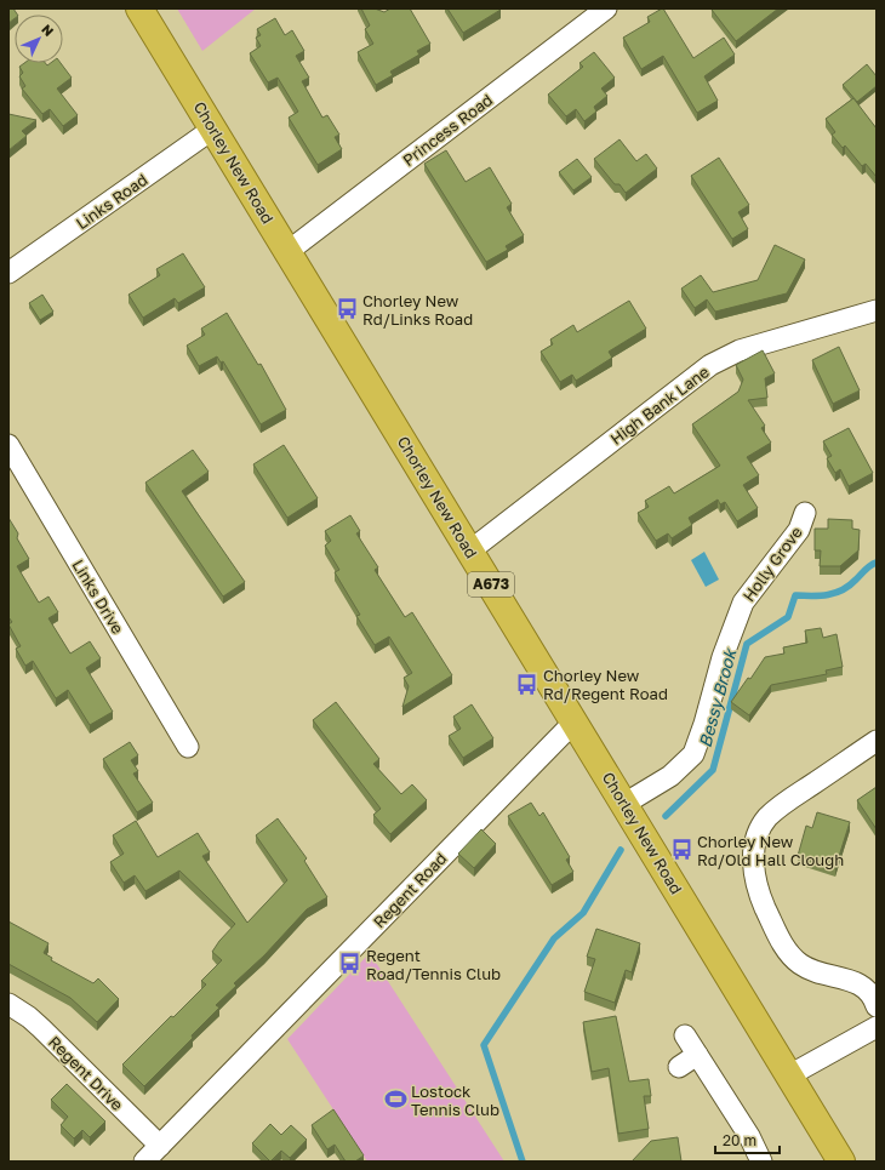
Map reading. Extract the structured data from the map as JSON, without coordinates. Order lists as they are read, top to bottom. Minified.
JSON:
{"streets":{"highway":["Chorley New Road","A673"],"street":["Princess Road","Links Road","High Bank Lane","Holly Grove","Links Drive","Regent Road","Regent Drive"]},"crossings":[["Princess Road","Chorley New Road"],["Chorley New Road","Links Road"],["Chorley New Road","High Bank Lane"],["Chorley New Road","Holly Grove"],["Chorley New Road","Regent Road"],["Regent Road","Regent Drive"]],"water":["Bessy Brook"],"places":{"bus stop":["Chorley New Rd/Links Road","Chorley New Rd/Regent Road","Chorley New Rd/Old Hall Clough","Regent Road/Tennis Club"],"sports":["Lostock Tennis Club"]},"scale_bar":"20 m","north":"top right"}
